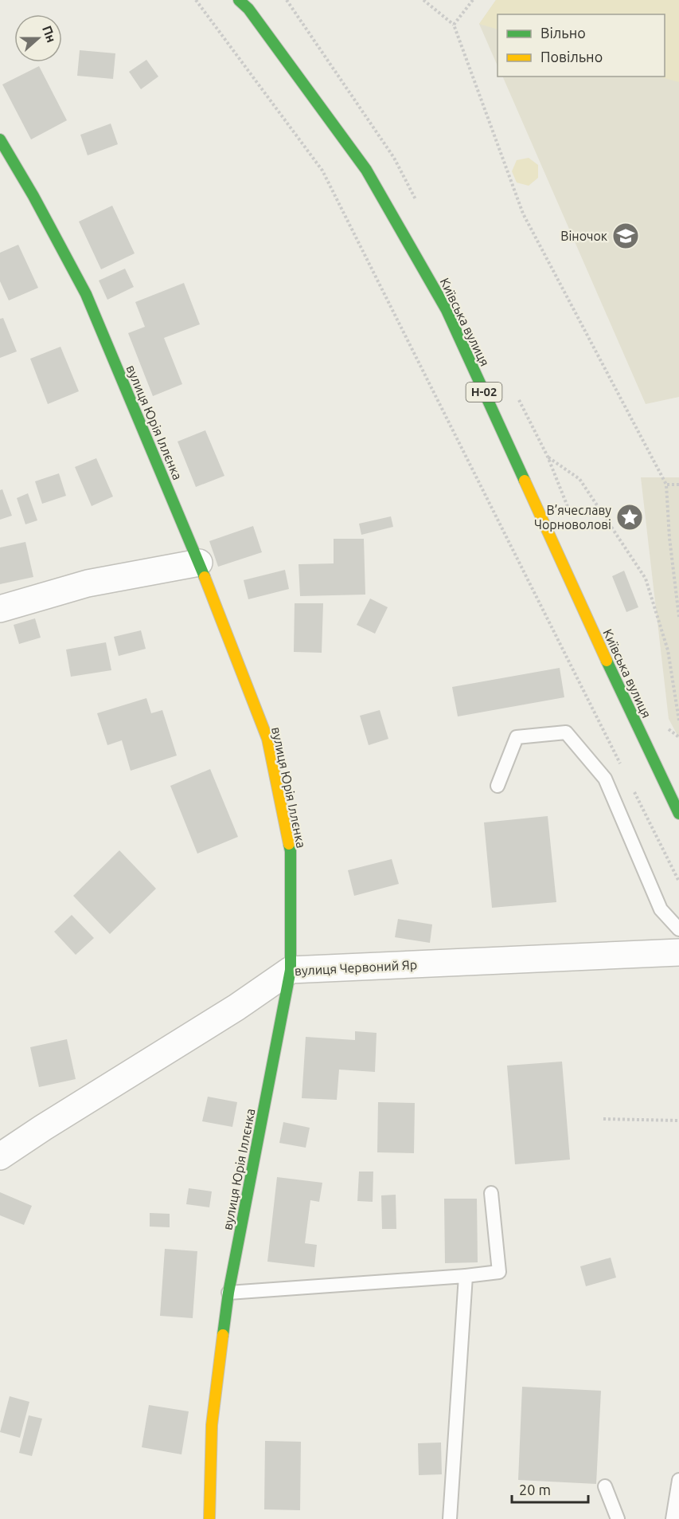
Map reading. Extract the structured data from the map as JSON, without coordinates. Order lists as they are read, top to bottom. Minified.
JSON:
{"streets":{"street":["Київська вулиця","Н-02","вулиця Юрія Іллєнка","вулиця Червоний Яр"]},"crossings":[["вулиця Юрія Іллєнка","вулиця Червоний Яр"]],"places":{"school or university":["Віночок"],"place":["В’ячеславу Чорноволові"]},"legend":["Вільно","Повільно"],"scale_bar":"20 m","north":"right"}
